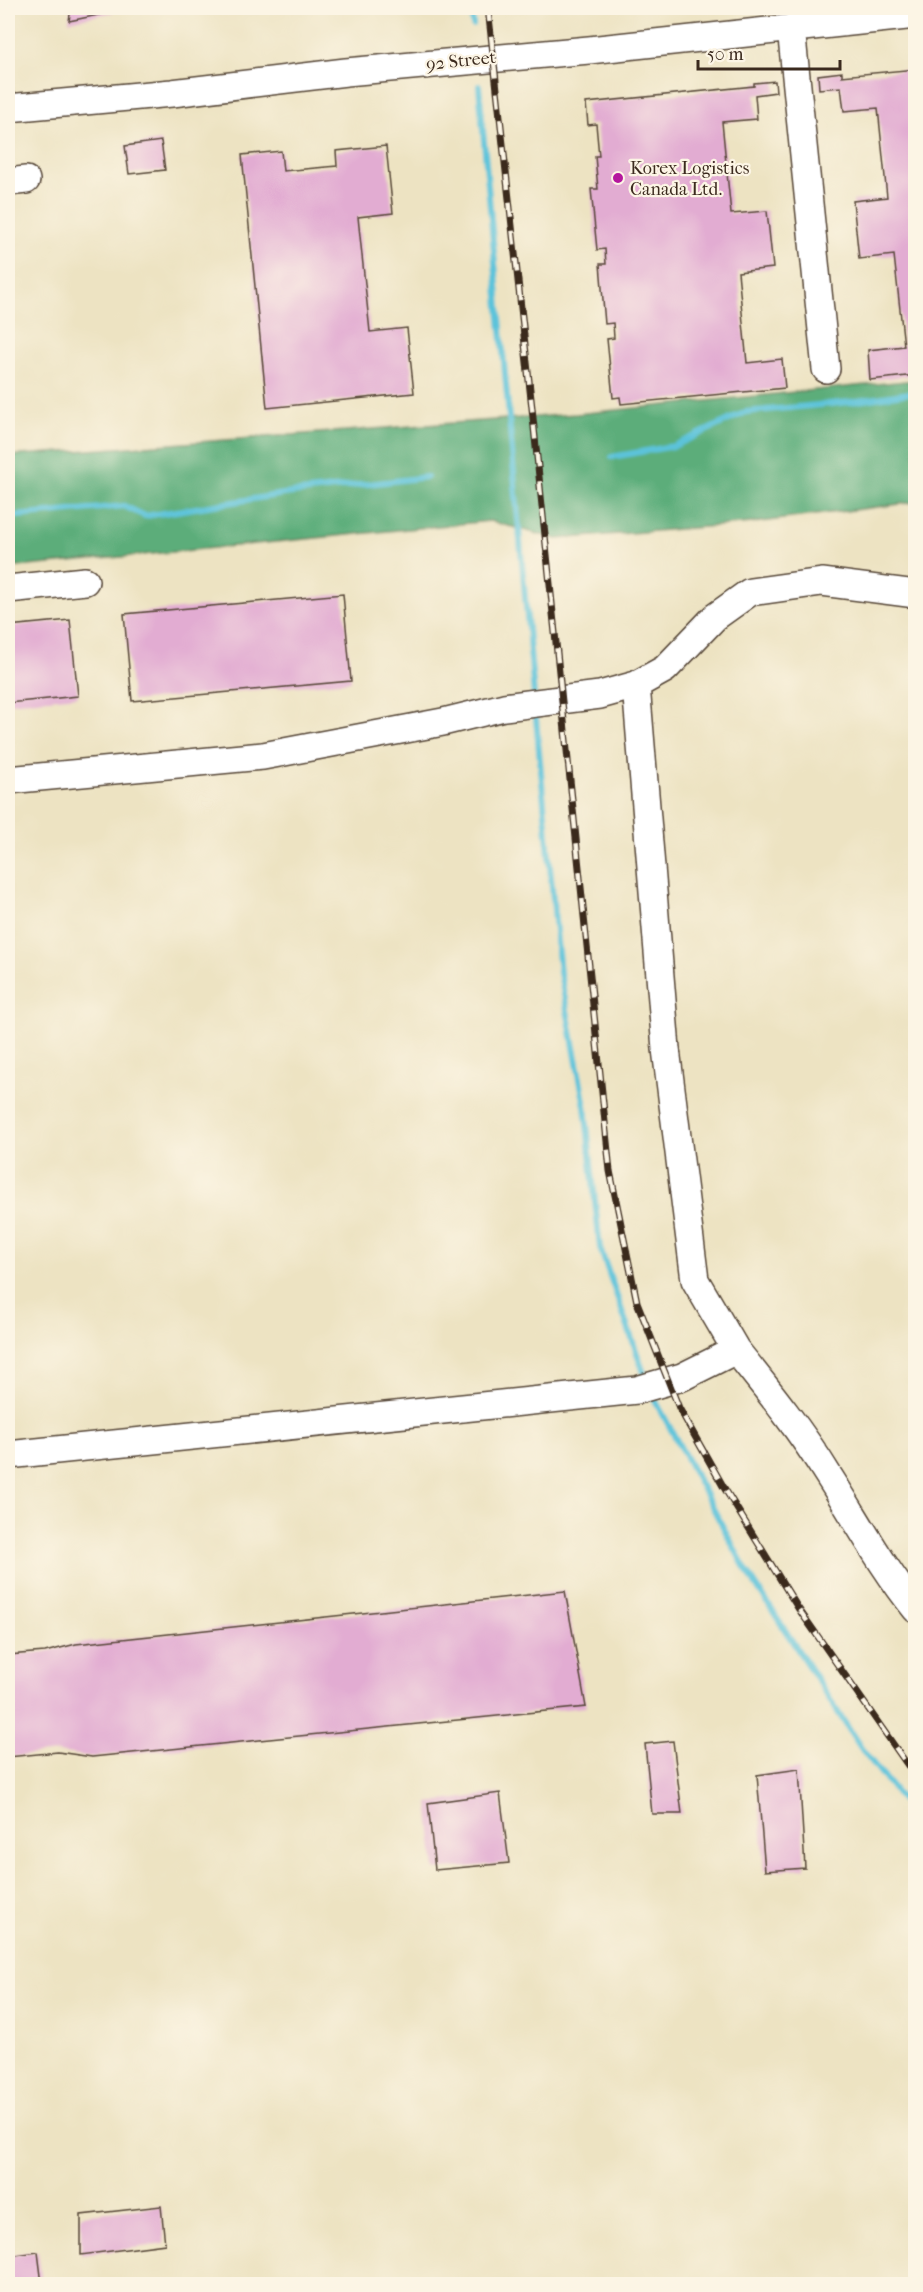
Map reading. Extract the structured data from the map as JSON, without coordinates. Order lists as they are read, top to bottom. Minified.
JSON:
{"streets":{"street":["92 Street"]},"places":["Korex Logistics Canada Ltd."],"scale_bar":"50 m"}
